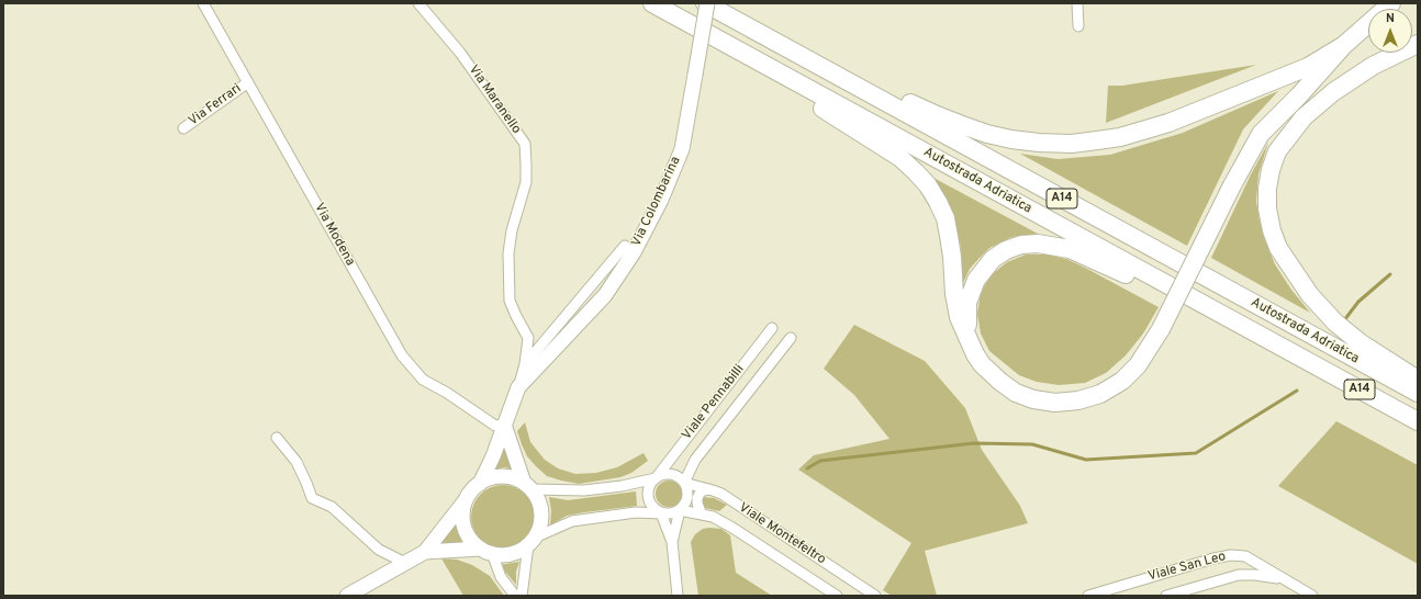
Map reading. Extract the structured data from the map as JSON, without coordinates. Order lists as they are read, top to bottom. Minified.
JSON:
{"streets":{"highway":["Autostrada Adriatica","A14"],"street":["Via Maranello","Via Ferrari","Via Colombarina","Via Modena","Viale Pennabilli","Viale Montefeltro","Viale San Leo"]},"crossings":[["Via Maranello","Via Colombarina"],["Via Ferrari","Via Modena"],["Autostrada Adriatica","Via Colombarina"],["Via Colombarina","Via Modena"],["Viale Pennabilli","Viale Montefeltro"]],"north":"top"}
